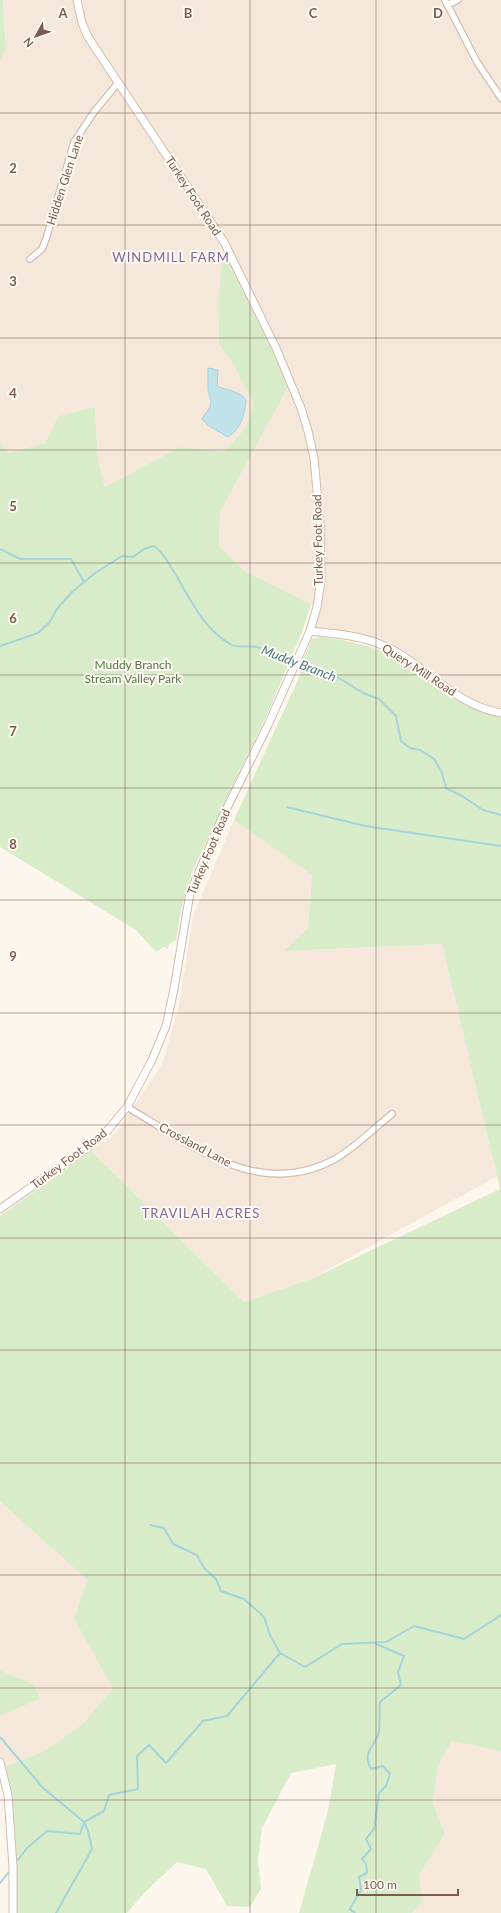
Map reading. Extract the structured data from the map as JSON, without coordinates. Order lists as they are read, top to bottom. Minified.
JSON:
{"streets":{"street":["Hidden Glen Lane","Turkey Foot Road","Query Mill Road","Crossland Lane"]},"crossings":[["Hidden Glen Lane","Turkey Foot Road"],["Turkey Foot Road","Query Mill Road"],["Turkey Foot Road","Crossland Lane"]],"districts":["WINDMILL FARM","TRAVILAH ACRES"],"water":["Muddy Branch"],"parks":["Muddy Branch Stream Valley Park"],"scale_bar":"100 m","north":"bottom left","grid":{"columns":["A","B","C","D"],"rows":["2","3","4","5","6","7","8","9"]}}
